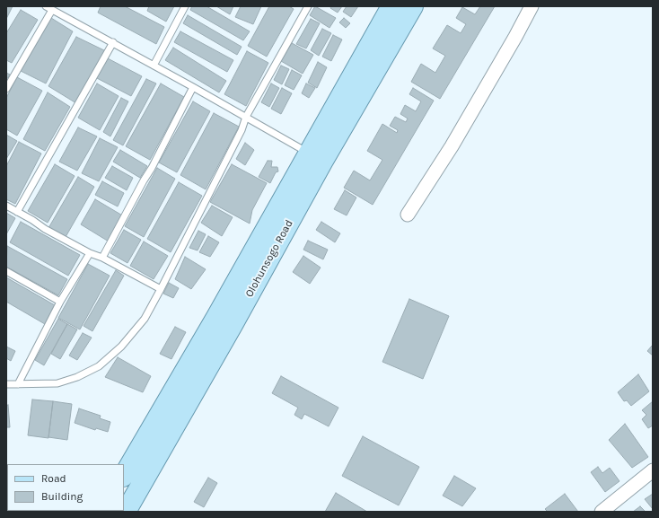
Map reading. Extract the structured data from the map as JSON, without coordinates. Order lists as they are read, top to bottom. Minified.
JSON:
{"streets":{"main road":["Olohunsogo Road"]},"legend":["Road","Building"]}
